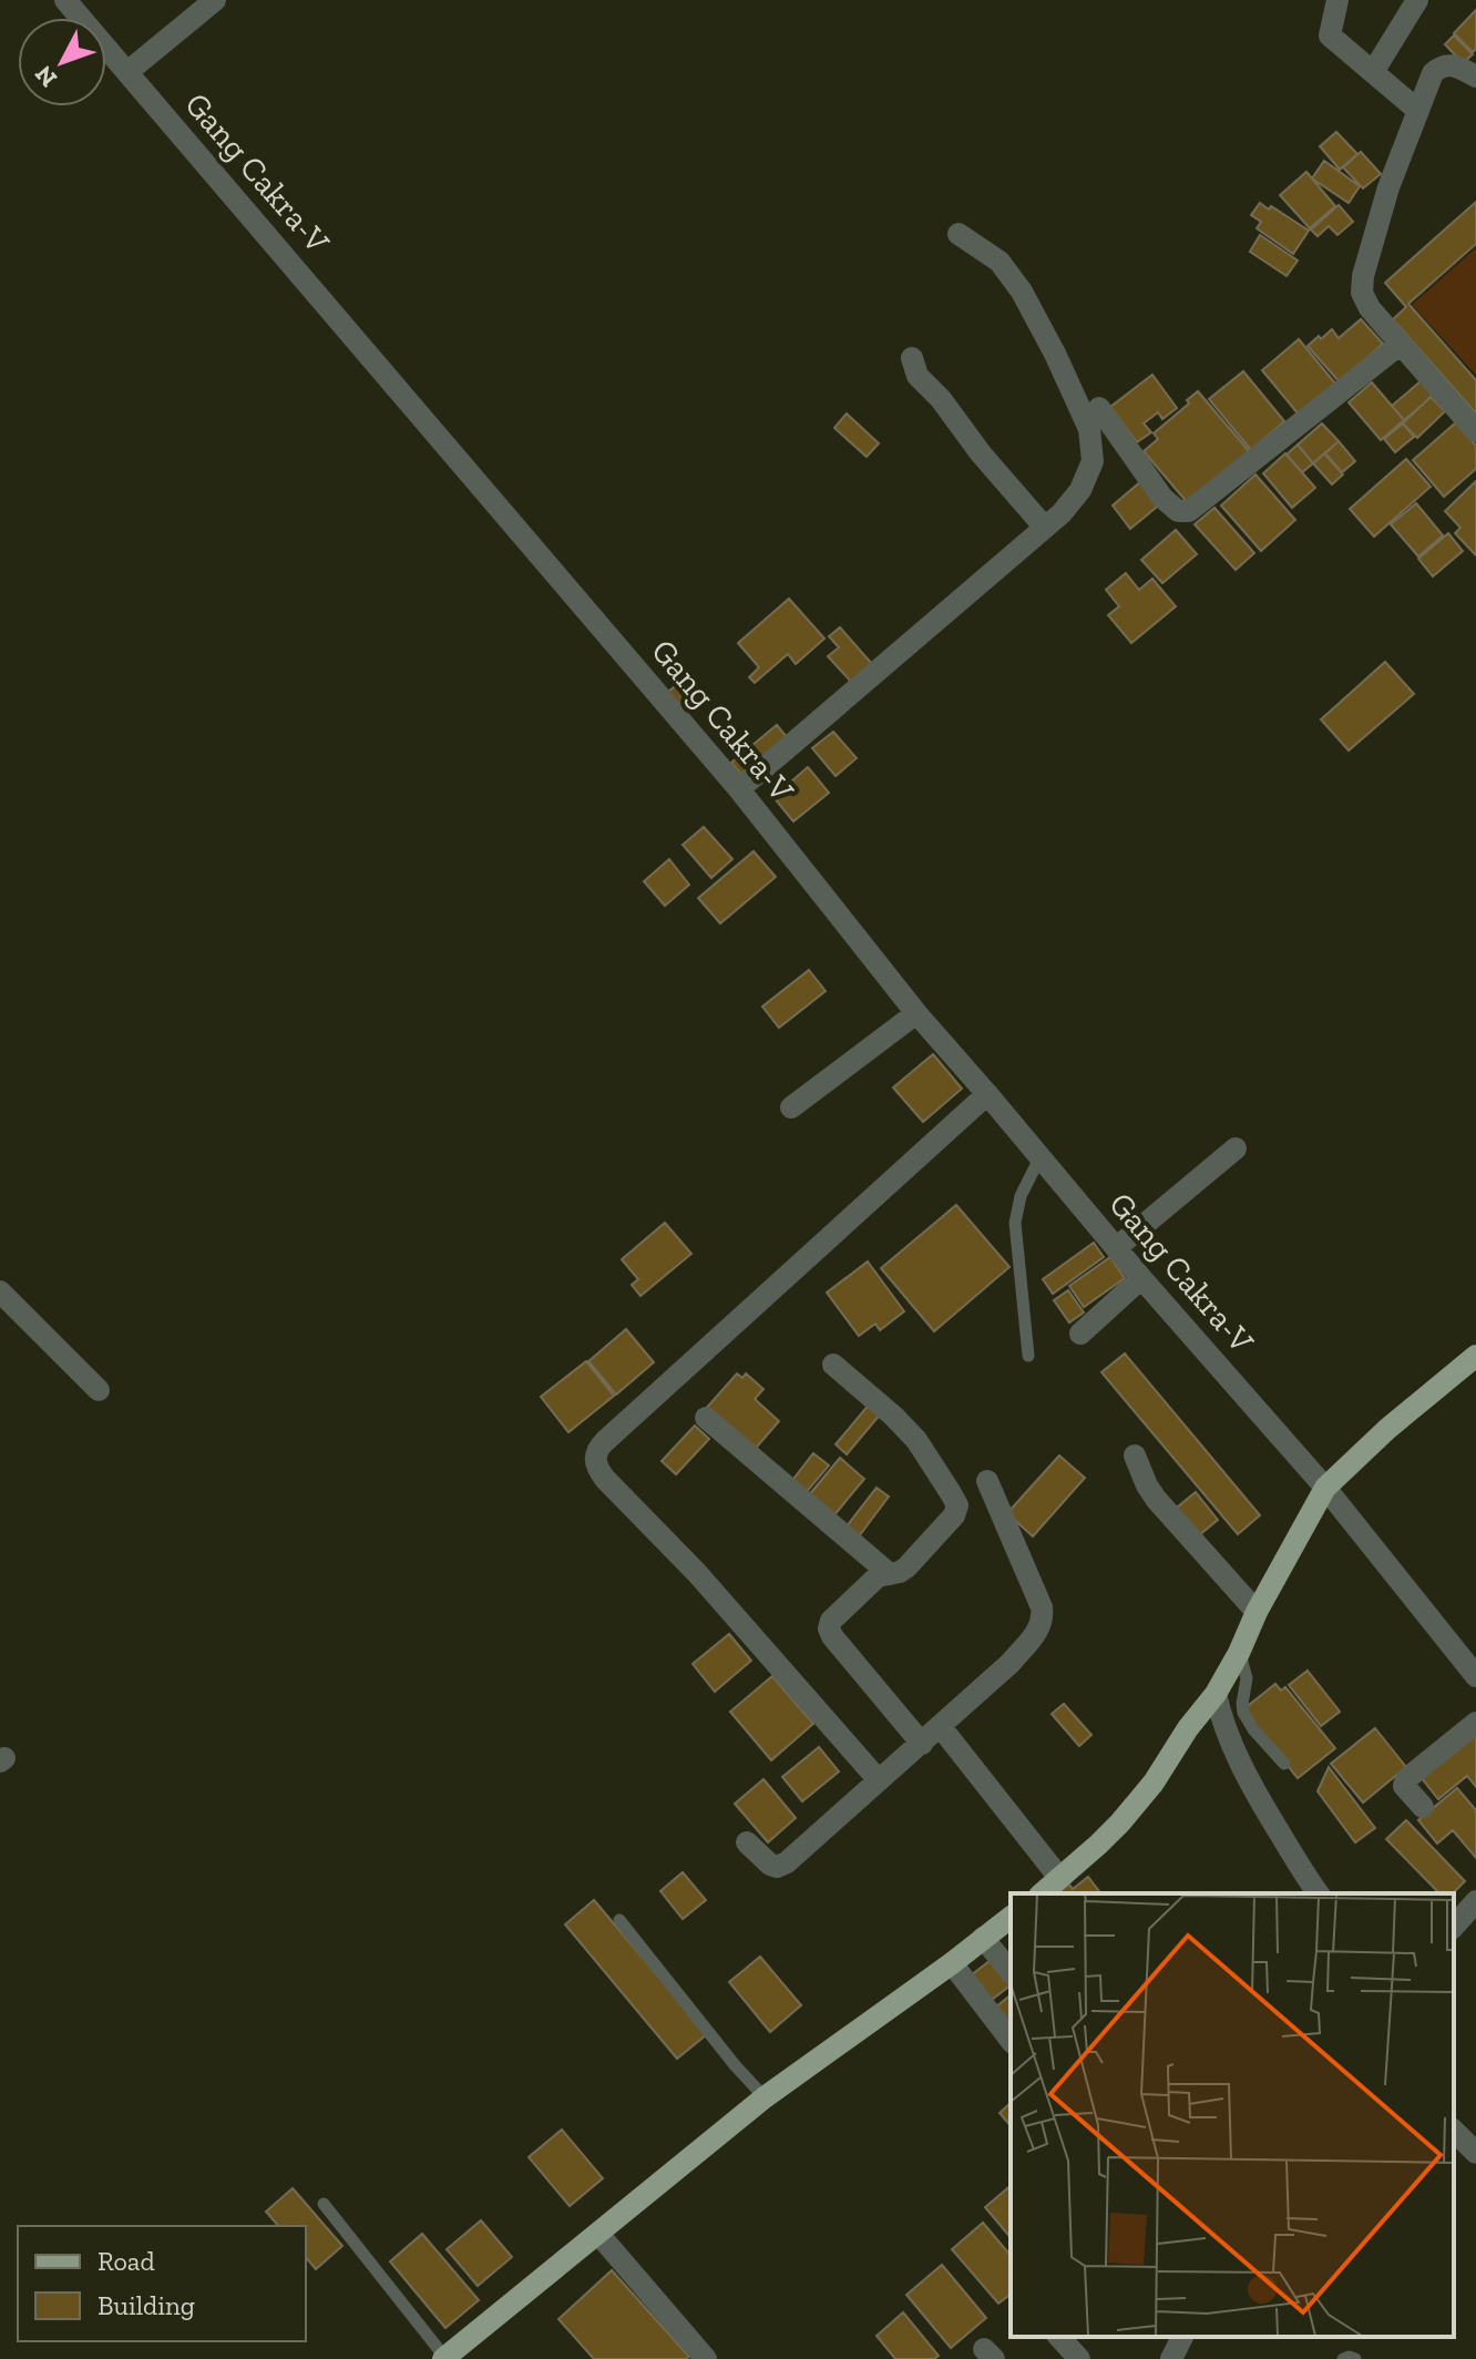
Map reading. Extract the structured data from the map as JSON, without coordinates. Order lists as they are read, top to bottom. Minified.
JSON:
{"streets":{"street":["Gang Cakra-V"]},"legend":["Road","Building"],"north":"bottom left"}
